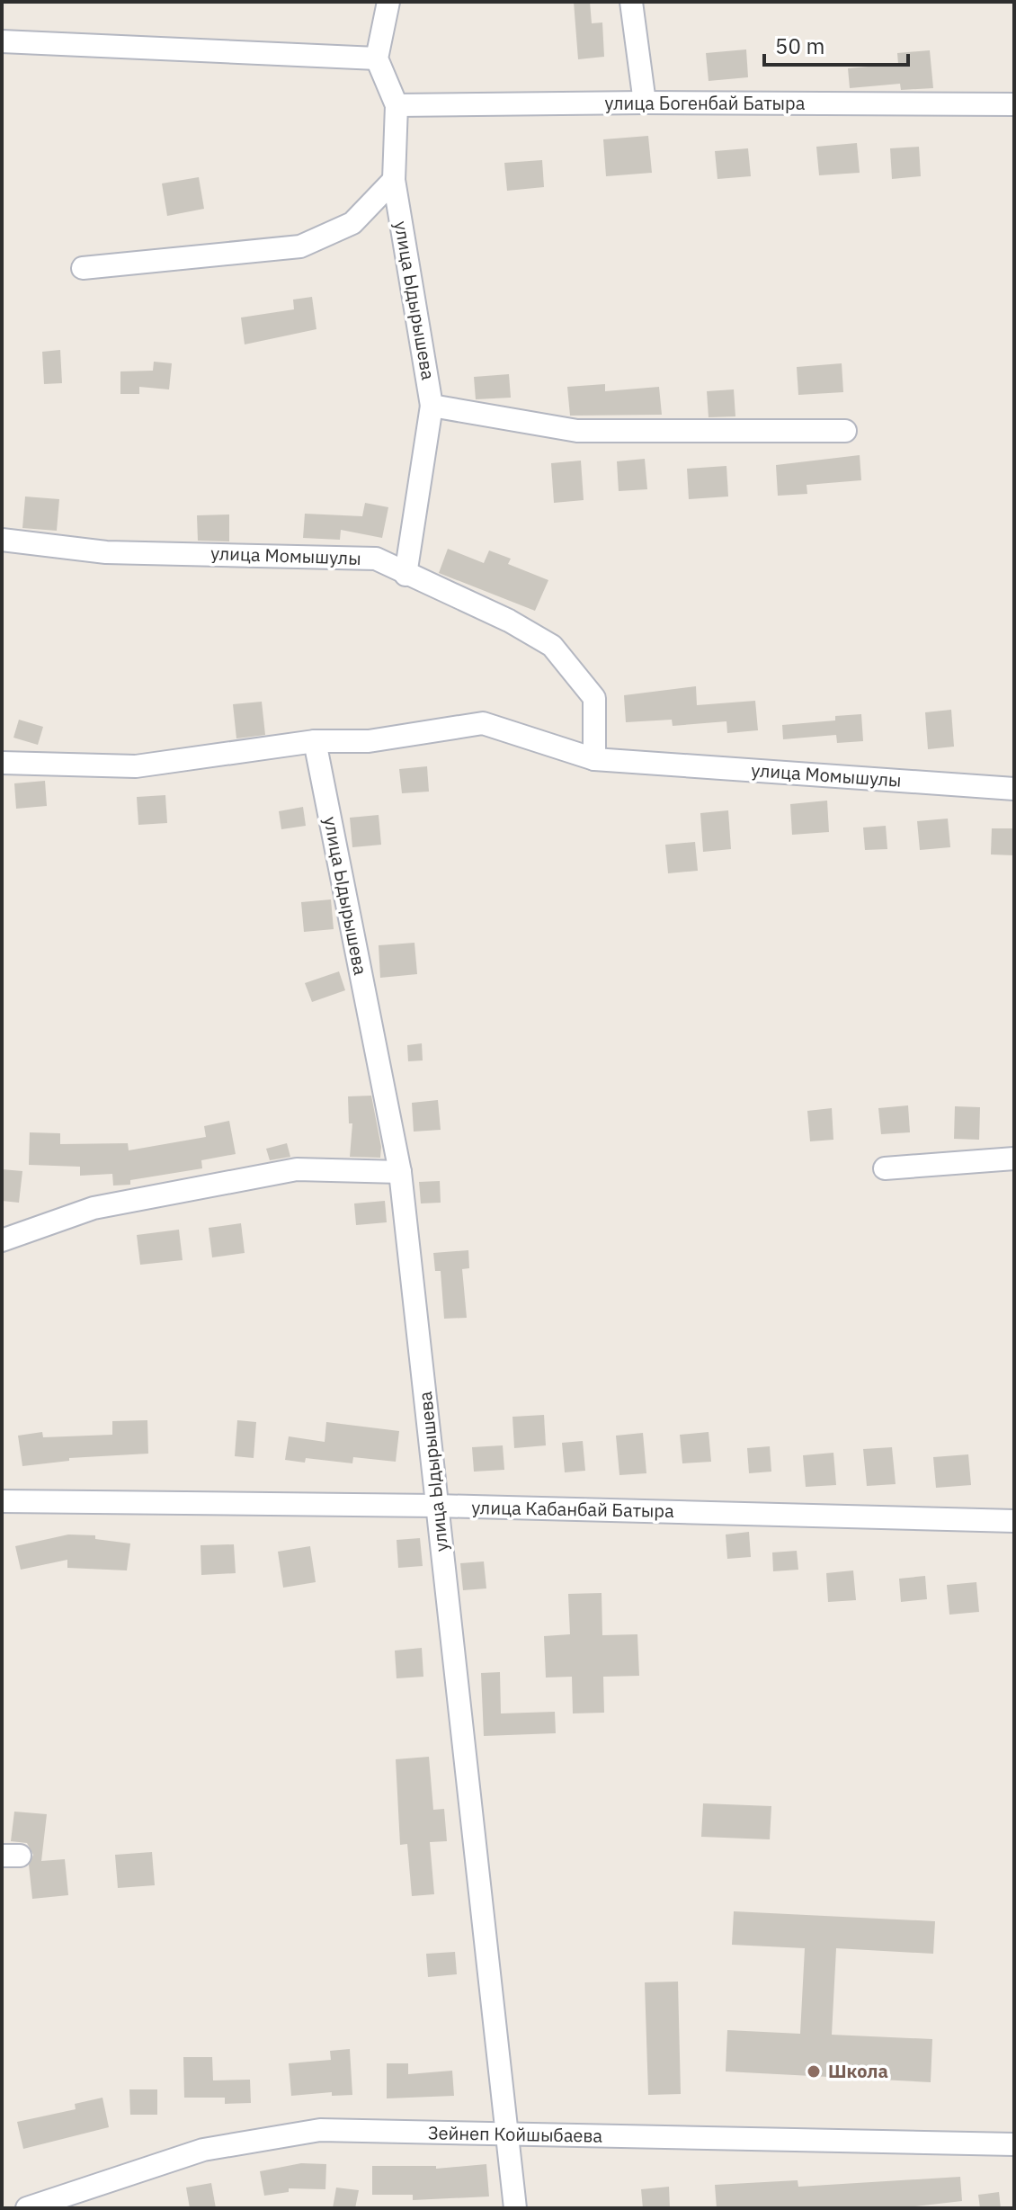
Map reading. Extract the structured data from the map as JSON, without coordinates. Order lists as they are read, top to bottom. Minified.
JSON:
{"streets":{"street":["улица Богенбай Батыра","улица Ыдырышева","улица Момышулы","улица Кабанбай Батыра","Зейнеп Койшыбаева"]},"crossings":[["улица Богенбай Батыра","улица Ыдырышева"],["улица Ыдырышева","улица Момышулы"],["улица Ыдырышева","улица Кабанбай Батыра"],["улица Ыдырышева","Зейнеп Койшыбаева"]],"places":["Школа"],"scale_bar":"50 m"}
